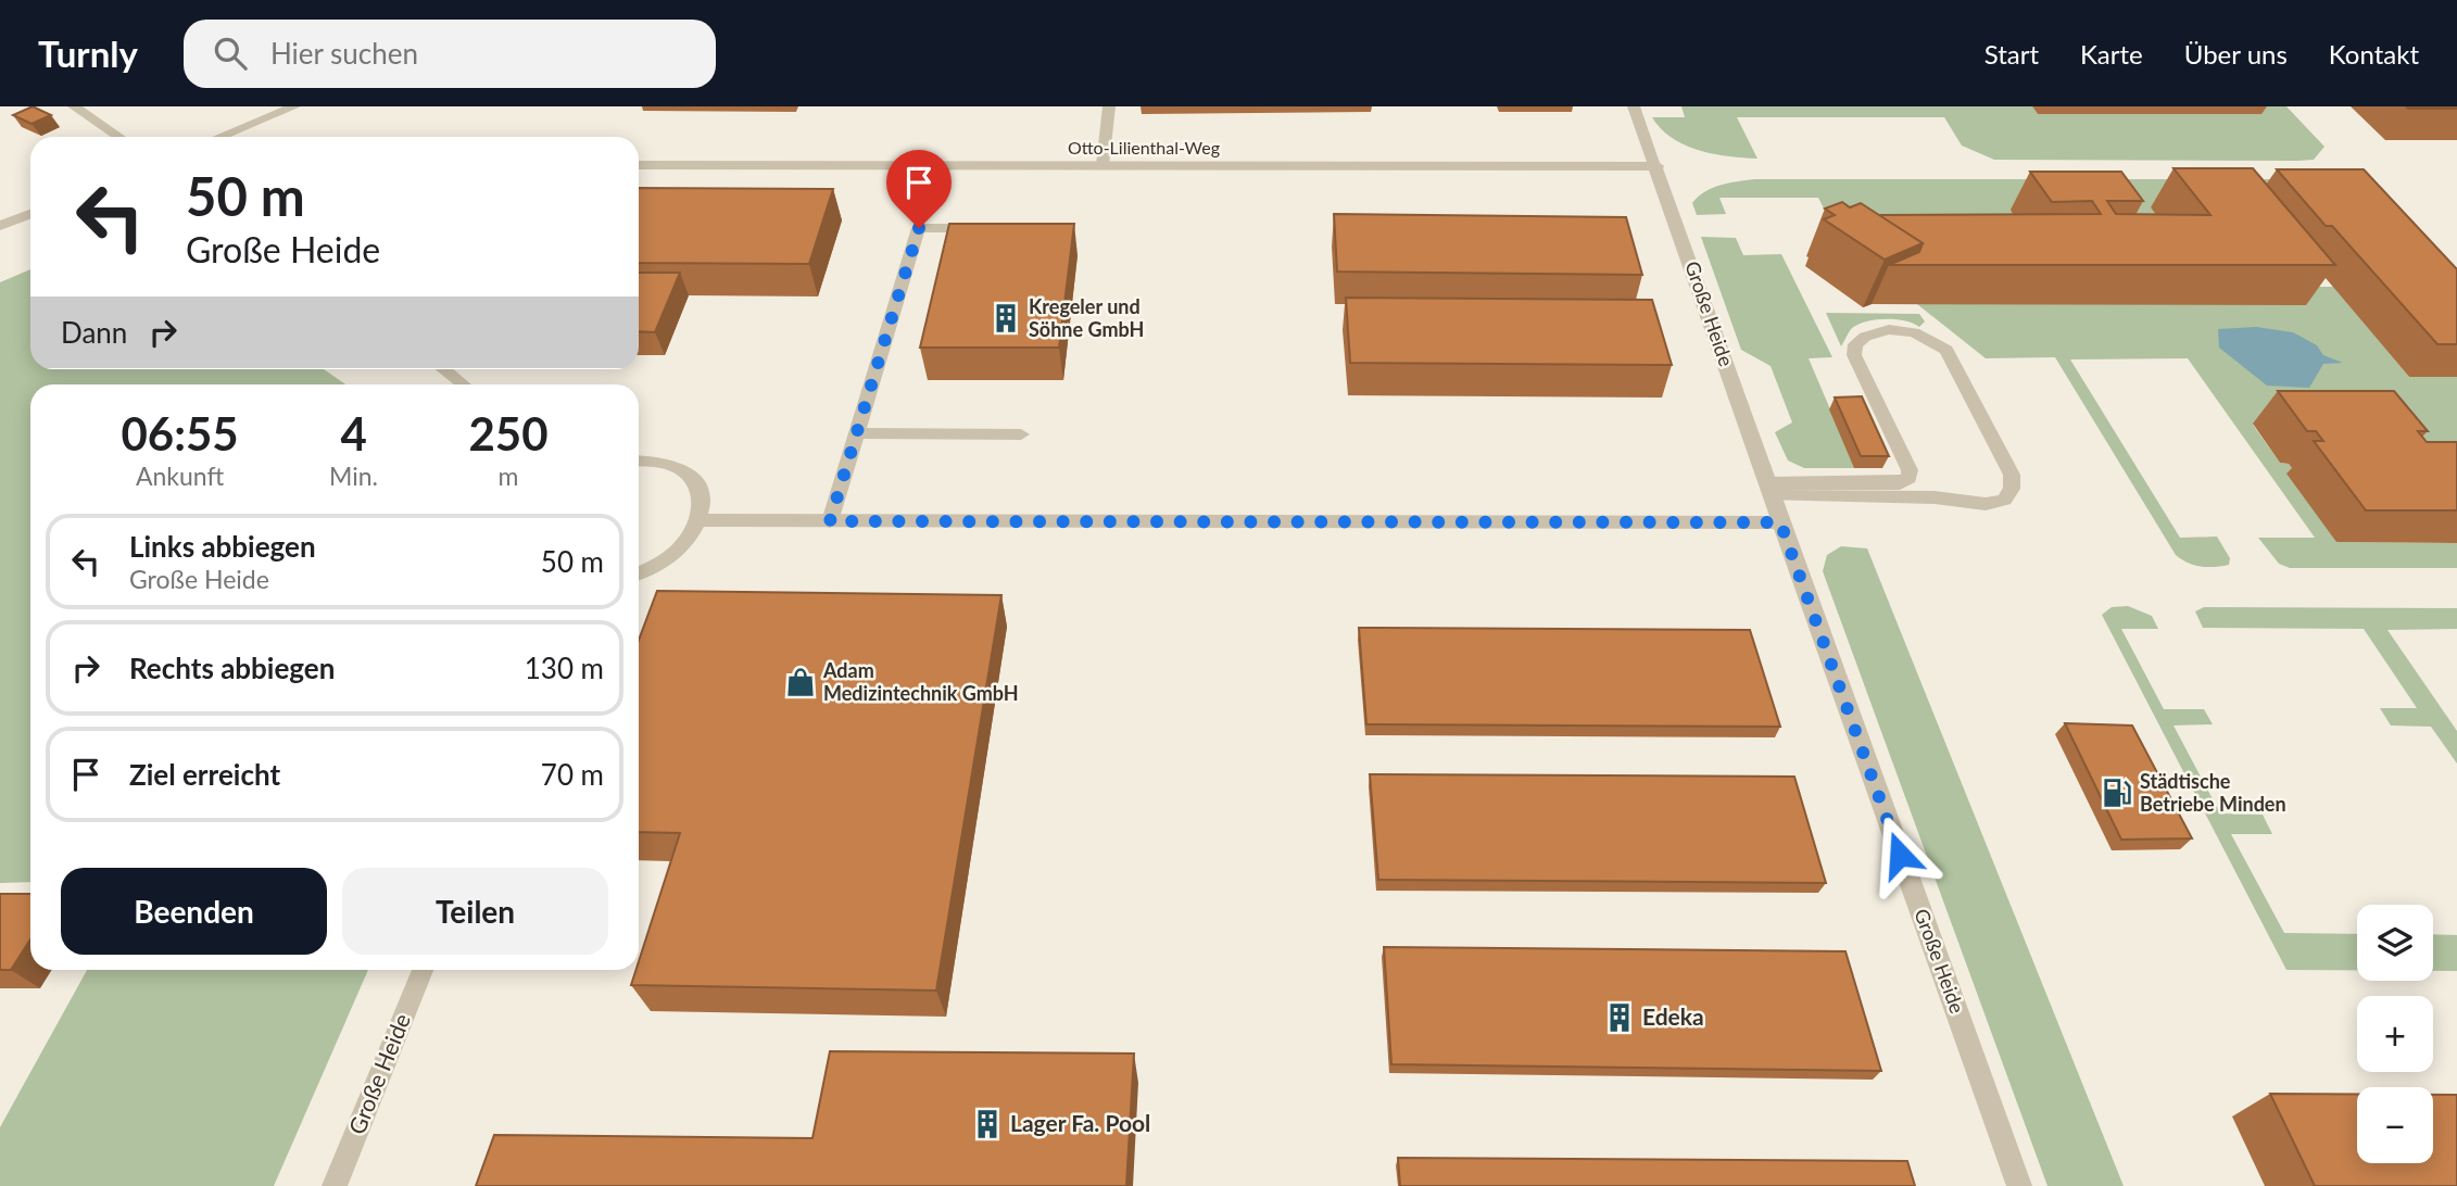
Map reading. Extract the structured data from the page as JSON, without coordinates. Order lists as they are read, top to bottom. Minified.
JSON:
{"streets":{"street":["Otto-Lilienthal-Weg","Große Heide"]},"crossings":[["Otto-Lilienthal-Weg","Große Heide"]],"places":{"building":["Kregeler und Söhne GmbH","Edeka","Lager Fa. Pool"],"shop":["Adam Medizintechnik GmbH"],"fuel station":["Städtische Betriebe Minden"]},"page":{"header":"Turnly","search":"Hier suchen","nav":["Start","Karte","Über uns","Kontakt"],"turn":["50 m","Große Heide"],"then":"Dann","eta":["06:55","Ankunft","4","Min.","250","m"],"list":[{"name":"Links abbiegen","note":"Große Heide","value":"50 m"},{"name":"Rechts abbiegen","value":"130 m"},{"name":"Ziel erreicht","value":"70 m"}],"buttons":["Beenden","Teilen"],"map_buttons":["+","−"]}}
